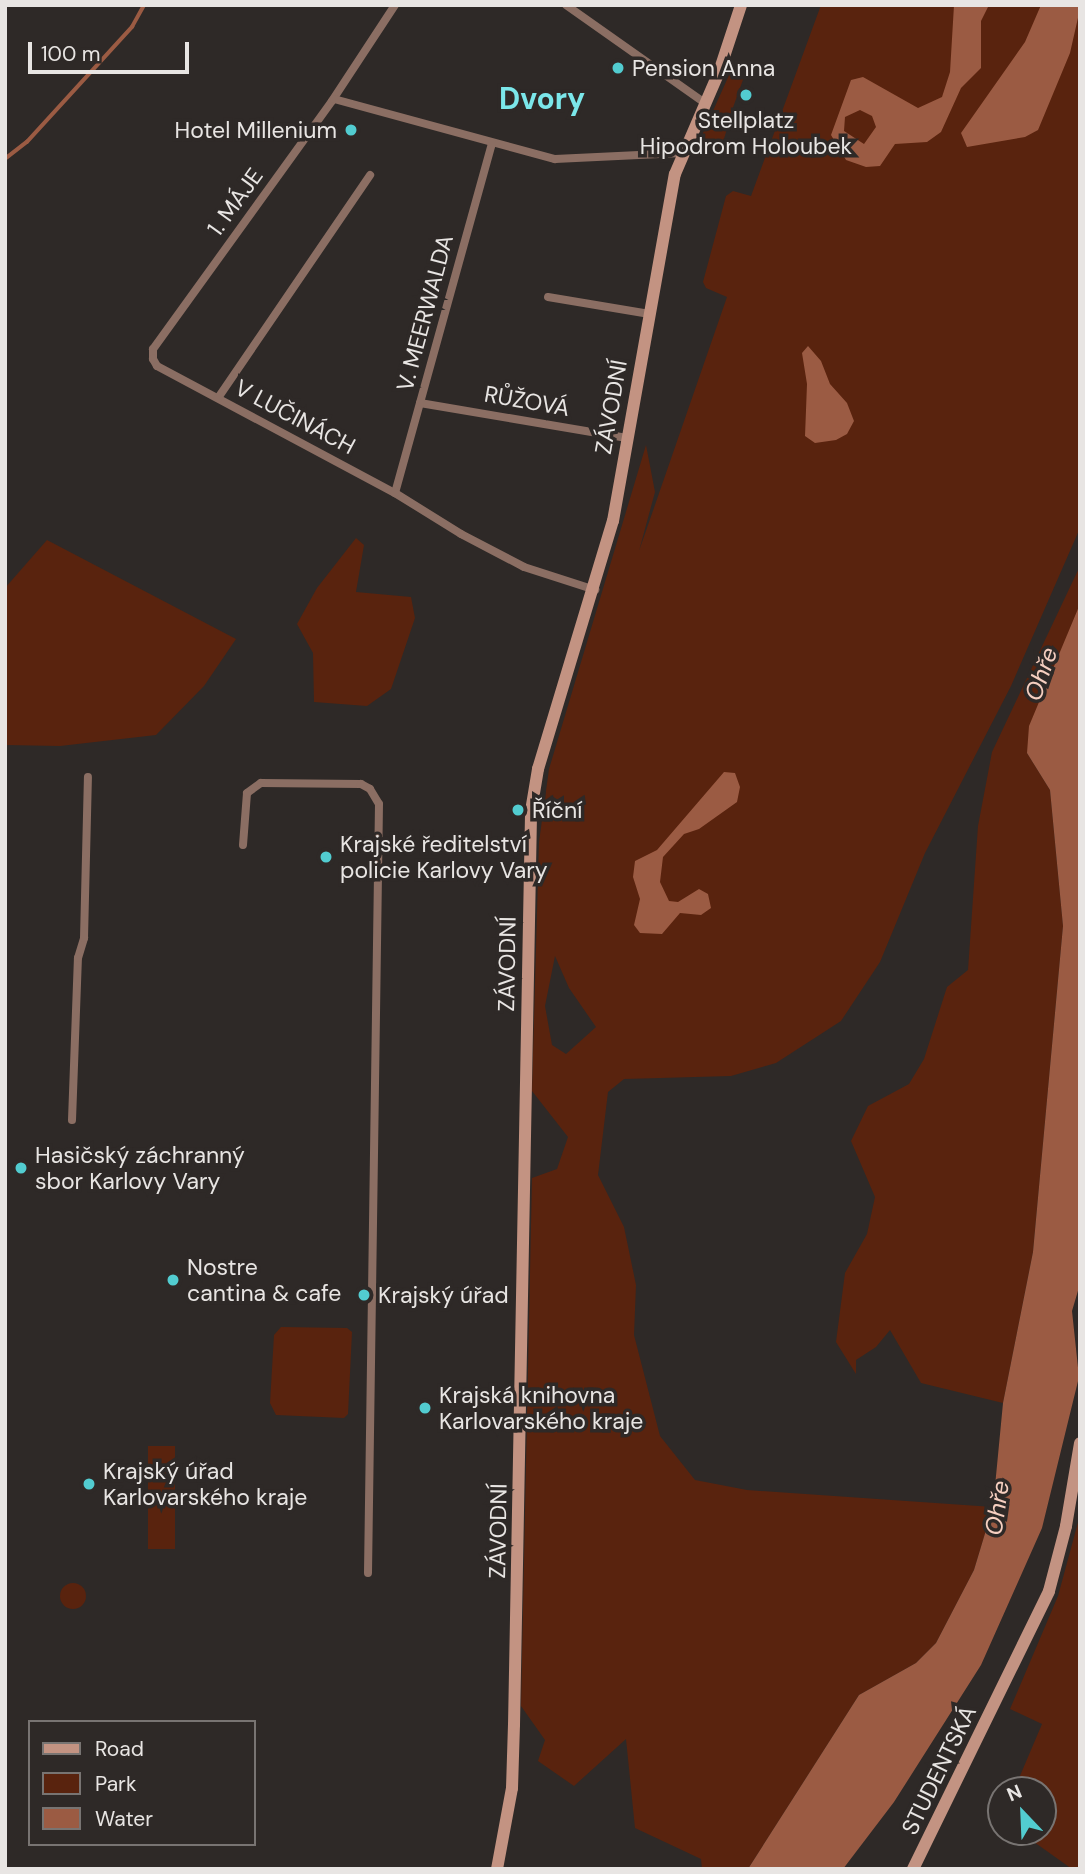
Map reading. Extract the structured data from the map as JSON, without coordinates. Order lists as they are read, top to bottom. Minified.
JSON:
{"streets":{"street":["1. MÁJE","V. MEERWALDA","RŮŽOVÁ","ZÁVODNÍ","V LUČINÁCH","STUDENTSKÁ"]},"crossings":[["1. MÁJE","V LUČINÁCH"],["V. MEERWALDA","RŮŽOVÁ"],["V. MEERWALDA","V LUČINÁCH"],["RŮŽOVÁ","ZÁVODNÍ"],["ZÁVODNÍ","V LUČINÁCH"]],"districts":["Dvory"],"water":["Ohře"],"places":["Pension Anna","Stellplatz Hipodrom Holoubek","Hotel Millenium","Říční","Krajské ředitelství policie Karlovy Vary","Hasičský záchranný sbor Karlovy Vary","Nostre cantina & cafe","Krajský úřad","Krajská knihovna Karlovarského kraje","Krajský úřad Karlovarského kraje"],"legend":["Road","Park","Water"],"scale_bar":"100 m","north":"top left"}
